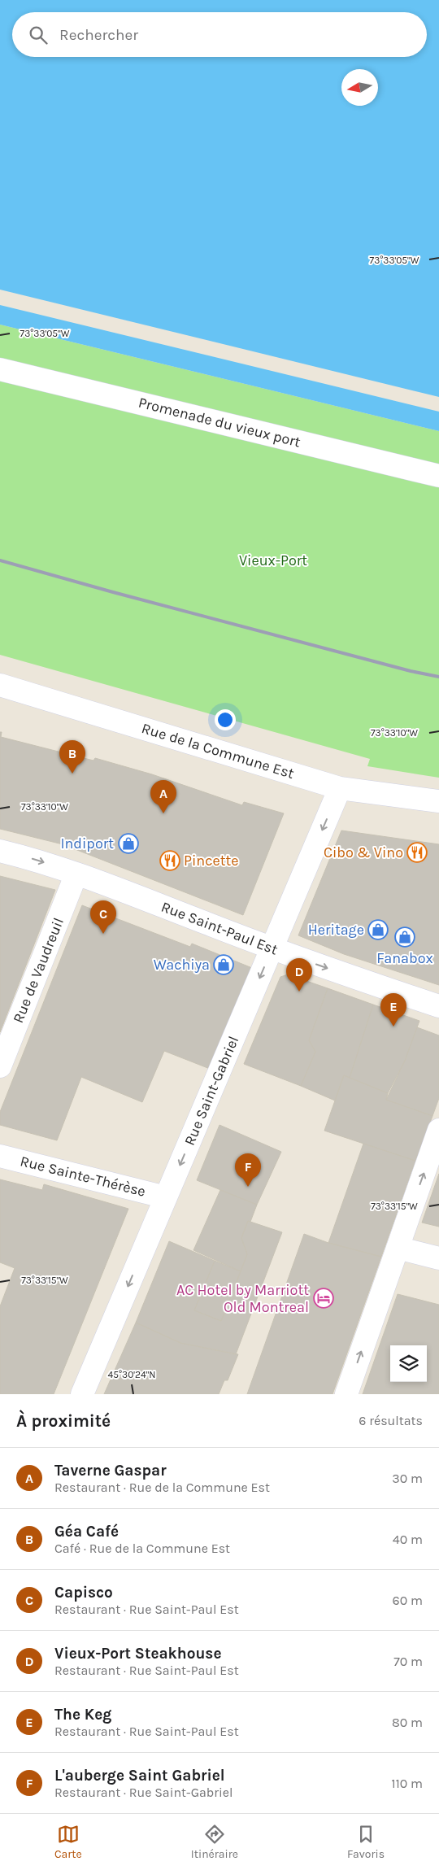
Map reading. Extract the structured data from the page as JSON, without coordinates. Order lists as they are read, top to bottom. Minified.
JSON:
{"streets":{"street":["Promenade du vieux port","Rue de la Commune Est","Rue Saint-Paul Est","Rue de Vaudreuil","Rue Saint-Gabriel","Rue Sainte-Thérèse"]},"crossings":[["Rue de la Commune Est","Rue Saint-Gabriel"],["Rue Saint-Paul Est","Rue de Vaudreuil"],["Rue Saint-Paul Est","Rue Saint-Gabriel"],["Rue Saint-Gabriel","Rue Sainte-Thérèse"]],"one_way":["Rue Saint-Paul Est","Rue Saint-Gabriel"],"parks":["Vieux-Port"],"places":{"shop":["Indiport","Heritage","Fanabox","Wachiya"],"restaurant":["Cibo & Vino","Pincette"],"hotel":["AC Hotel by Marriott Old Montreal"]},"north":"left","page":{"search":"Rechercher","pins":["B","A","C","D","E","F"],"heading":["À proximité","6 résultats"],"list":[{"mark":"A","name":"Taverne Gaspar","note":"Restaurant · Rue de la Commune Est","value":"30 m"},{"mark":"B","name":"Géa Café","note":"Café · Rue de la Commune Est","value":"40 m"},{"mark":"C","name":"Capisco","note":"Restaurant · Rue Saint-Paul Est","value":"60 m"},{"mark":"D","name":"Vieux-Port Steakhouse","note":"Restaurant · Rue Saint-Paul Est","value":"70 m"},{"mark":"E","name":"The Keg","note":"Restaurant · Rue Saint-Paul Est","value":"80 m"},{"mark":"F","name":"L'auberge Saint Gabriel","note":"Restaurant · Rue Saint-Gabriel","value":"110 m"}],"nav":["Carte","Itinéraire","Favoris"]},"coordinates":["73°33'05\"W","73°33'10\"W","73°33'15\"W","45°30'24\"N"]}
